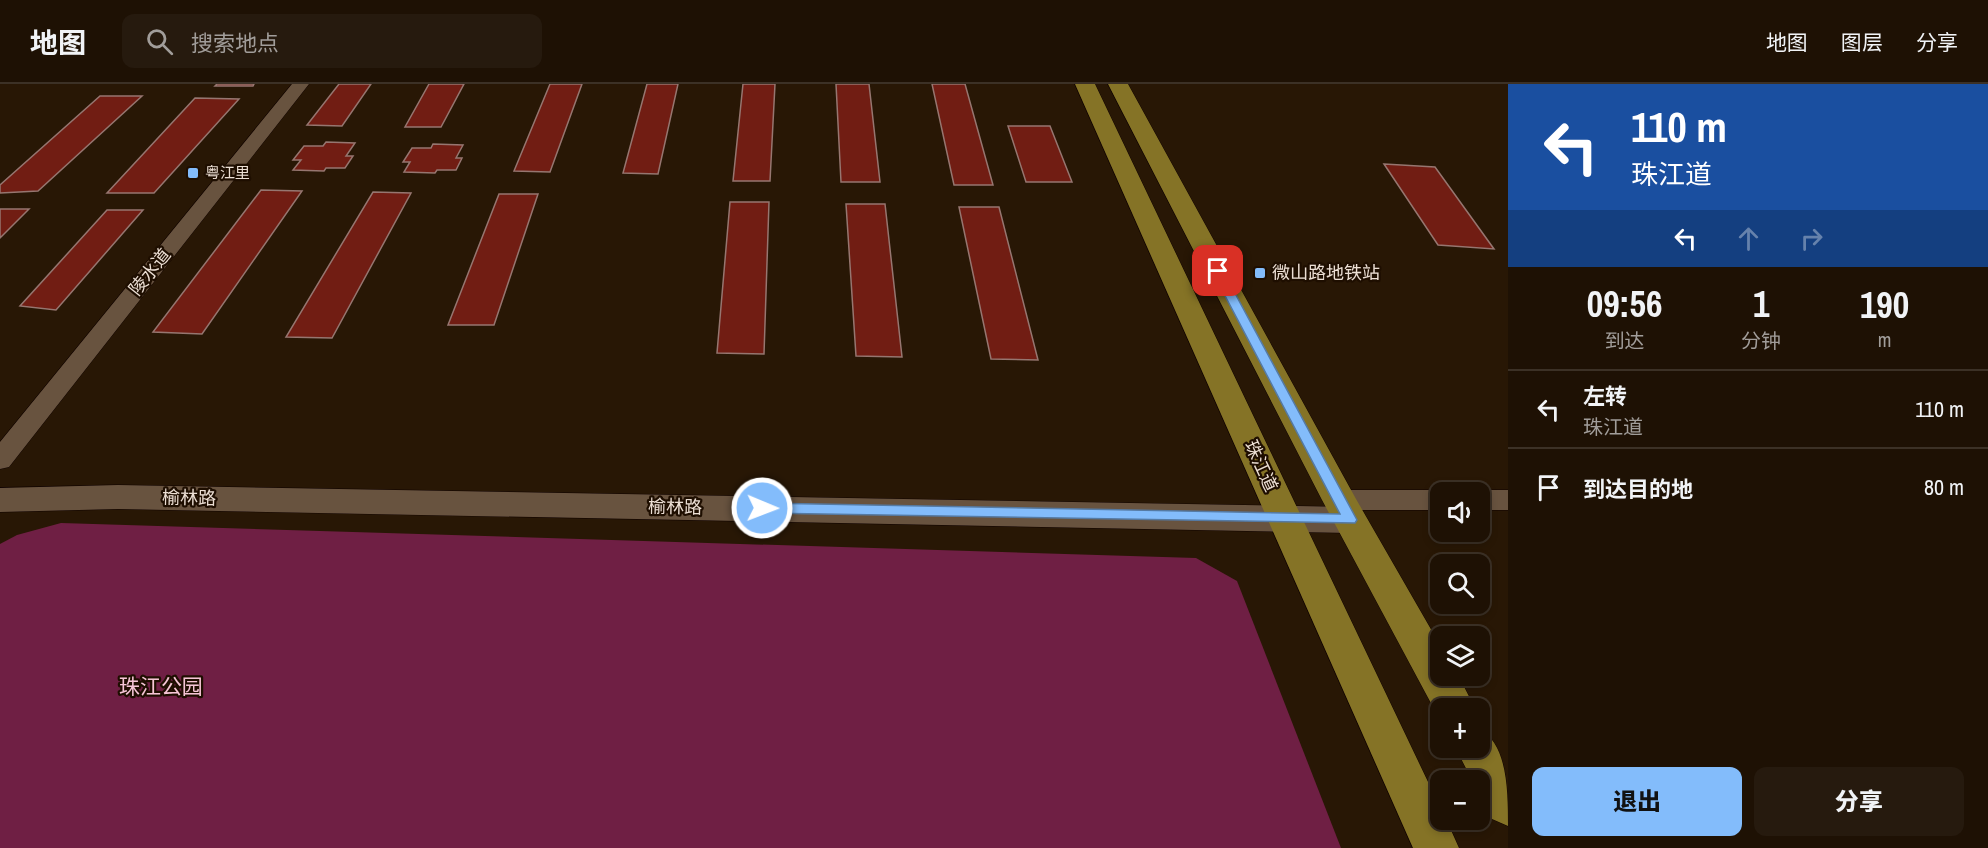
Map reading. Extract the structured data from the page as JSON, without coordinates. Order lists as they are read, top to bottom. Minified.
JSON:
{"streets":{"main road":["珠江道"],"street":["陵水道","榆林路"]},"crossings":[["珠江道","榆林路"]],"parks":["珠江公园"],"places":{"transit":["粤江里","微山路地铁站"]},"page":{"header":"地图","search":"搜索地点","nav":["地图","图层","分享"],"turn":["110 m","珠江道"],"eta":["09:56","到达","1","分钟","190","m"],"list":[{"name":"左转","note":"珠江道","value":"110 m"},{"name":"到达目的地","value":"80 m"}],"map_buttons":["+","−"],"buttons":["退出","分享"]}}
